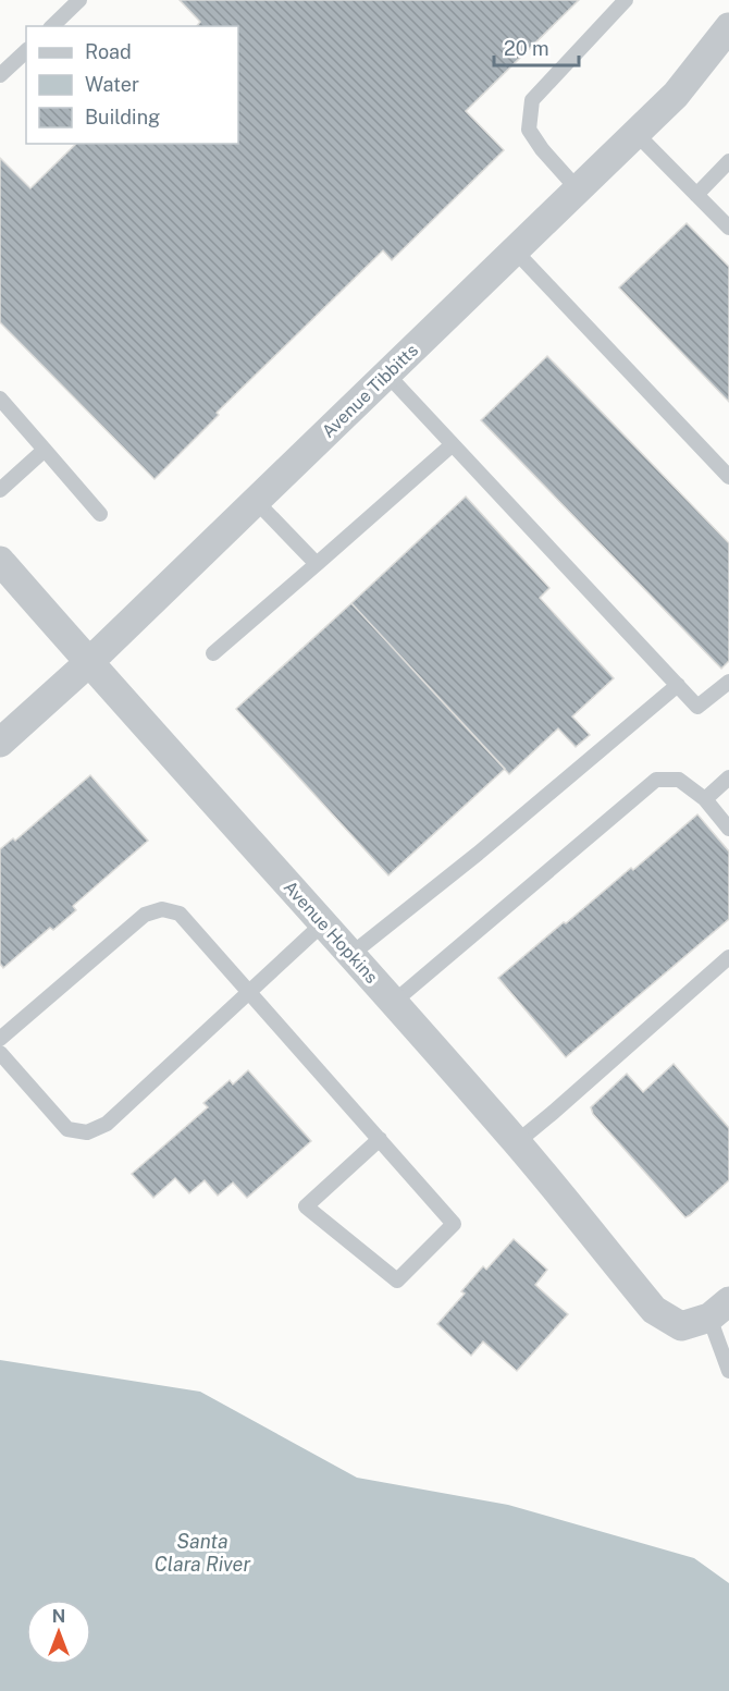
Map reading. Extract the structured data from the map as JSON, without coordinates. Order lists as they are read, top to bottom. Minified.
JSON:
{"streets":{"street":["Avenue Tibbitts","Avenue Hopkins"]},"crossings":[["Avenue Tibbitts","Avenue Hopkins"]],"water":["Santa Clara River"],"legend":["Road","Water","Building"],"scale_bar":"20 m","north":"top"}
